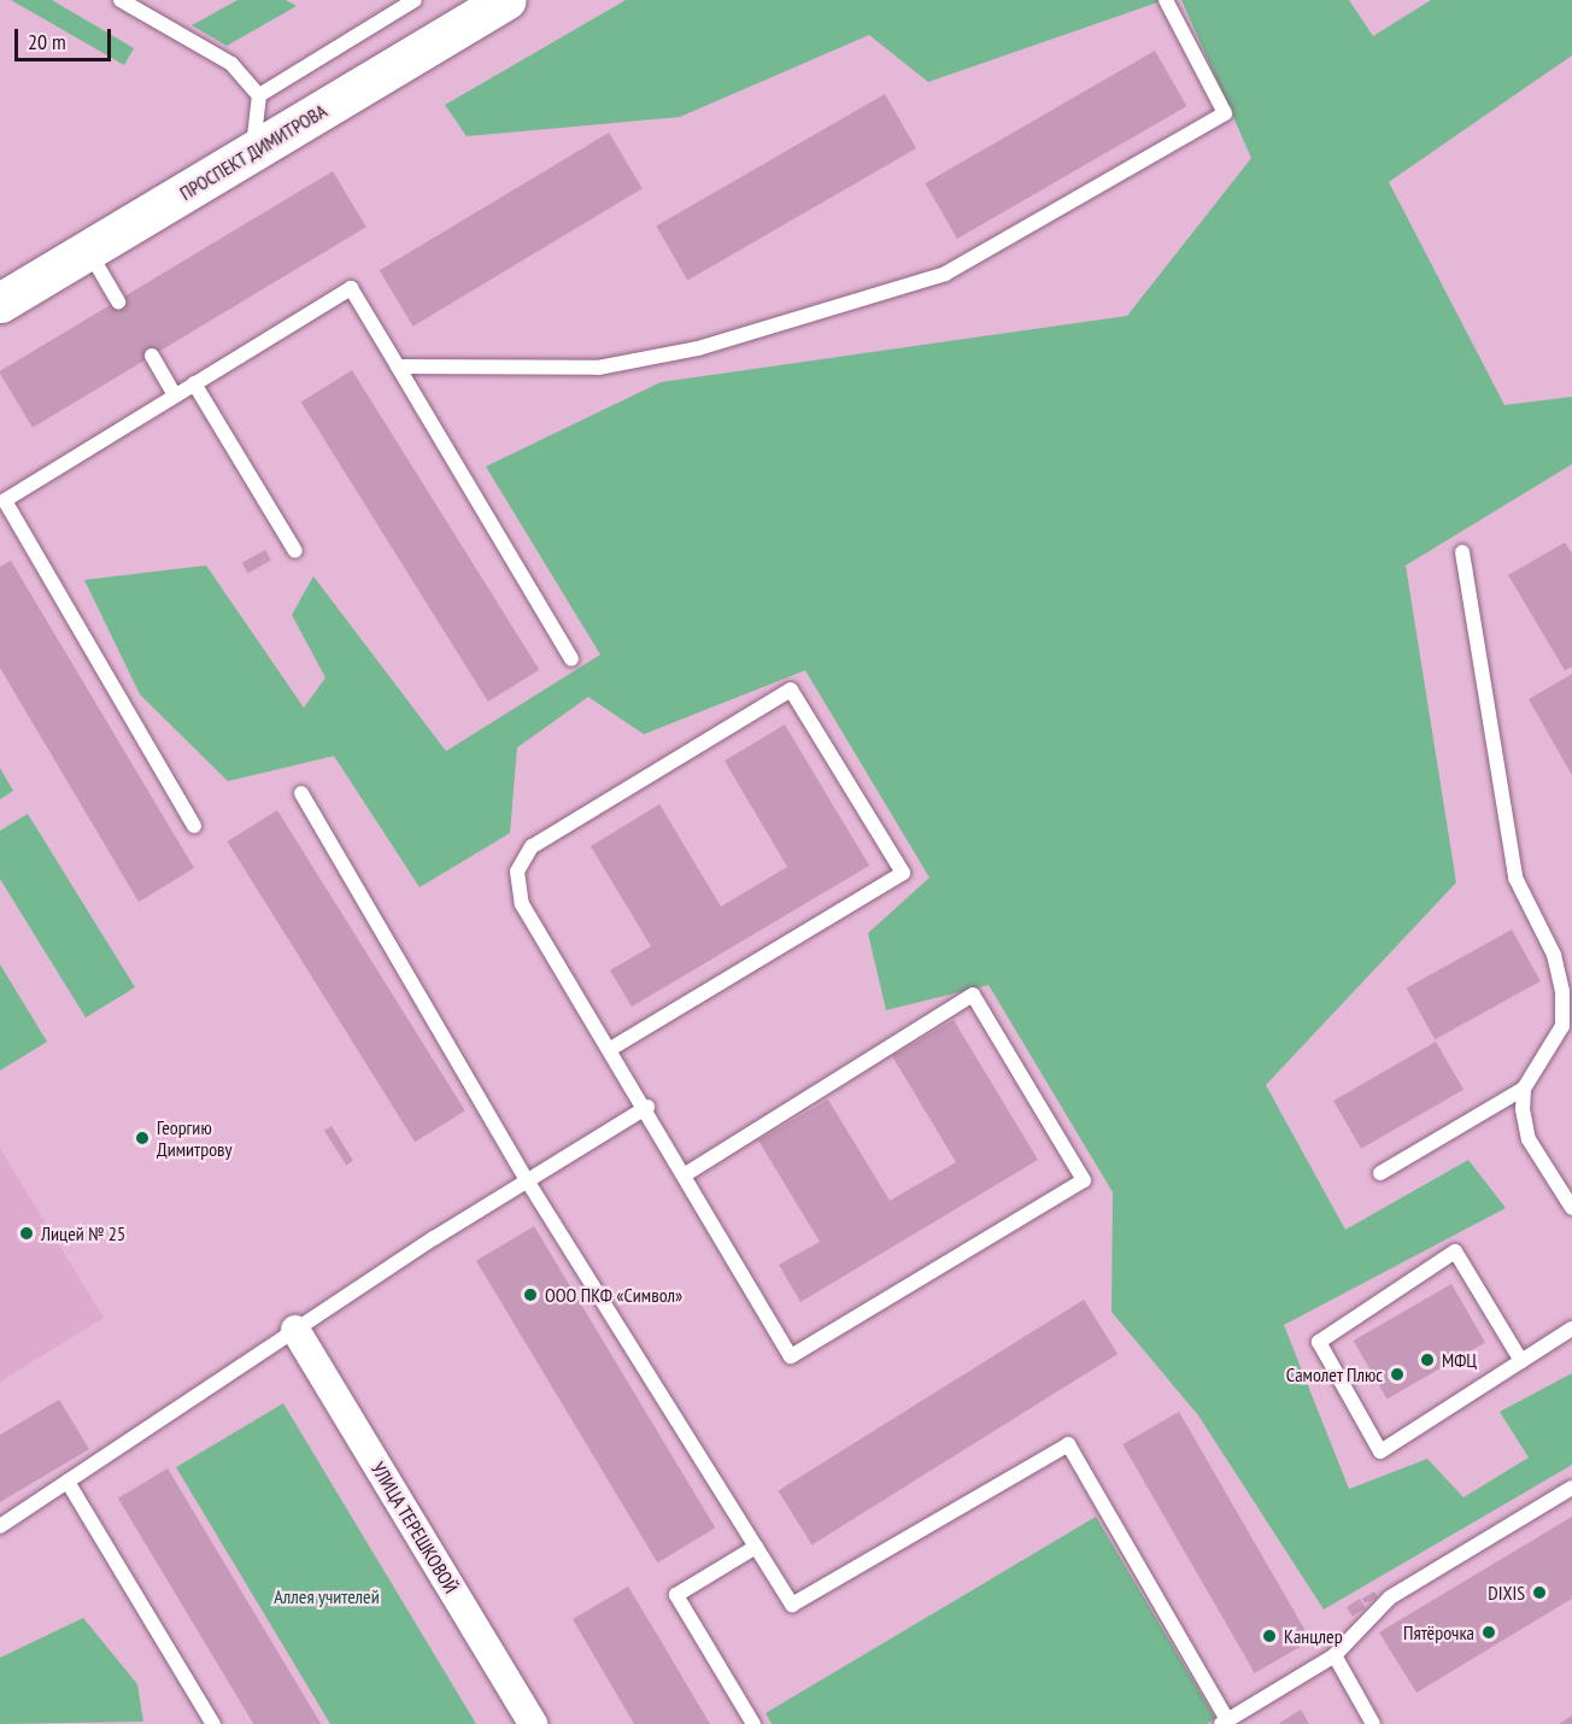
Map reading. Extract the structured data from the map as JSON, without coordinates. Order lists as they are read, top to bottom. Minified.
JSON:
{"streets":{"main road":["ПРОСПЕКТ ДИМИТРОВА"],"street":["УЛИЦА ТЕРЕШКОВОЙ"]},"parks":["Аллея учителей"],"places":["Георгию Димитрову","Лицей № 25","ООО ПКФ «Символ»","МФЦ","Самолет Плюс","DIXIS","Пятёрочка","Канцлер"],"scale_bar":"20 m"}
